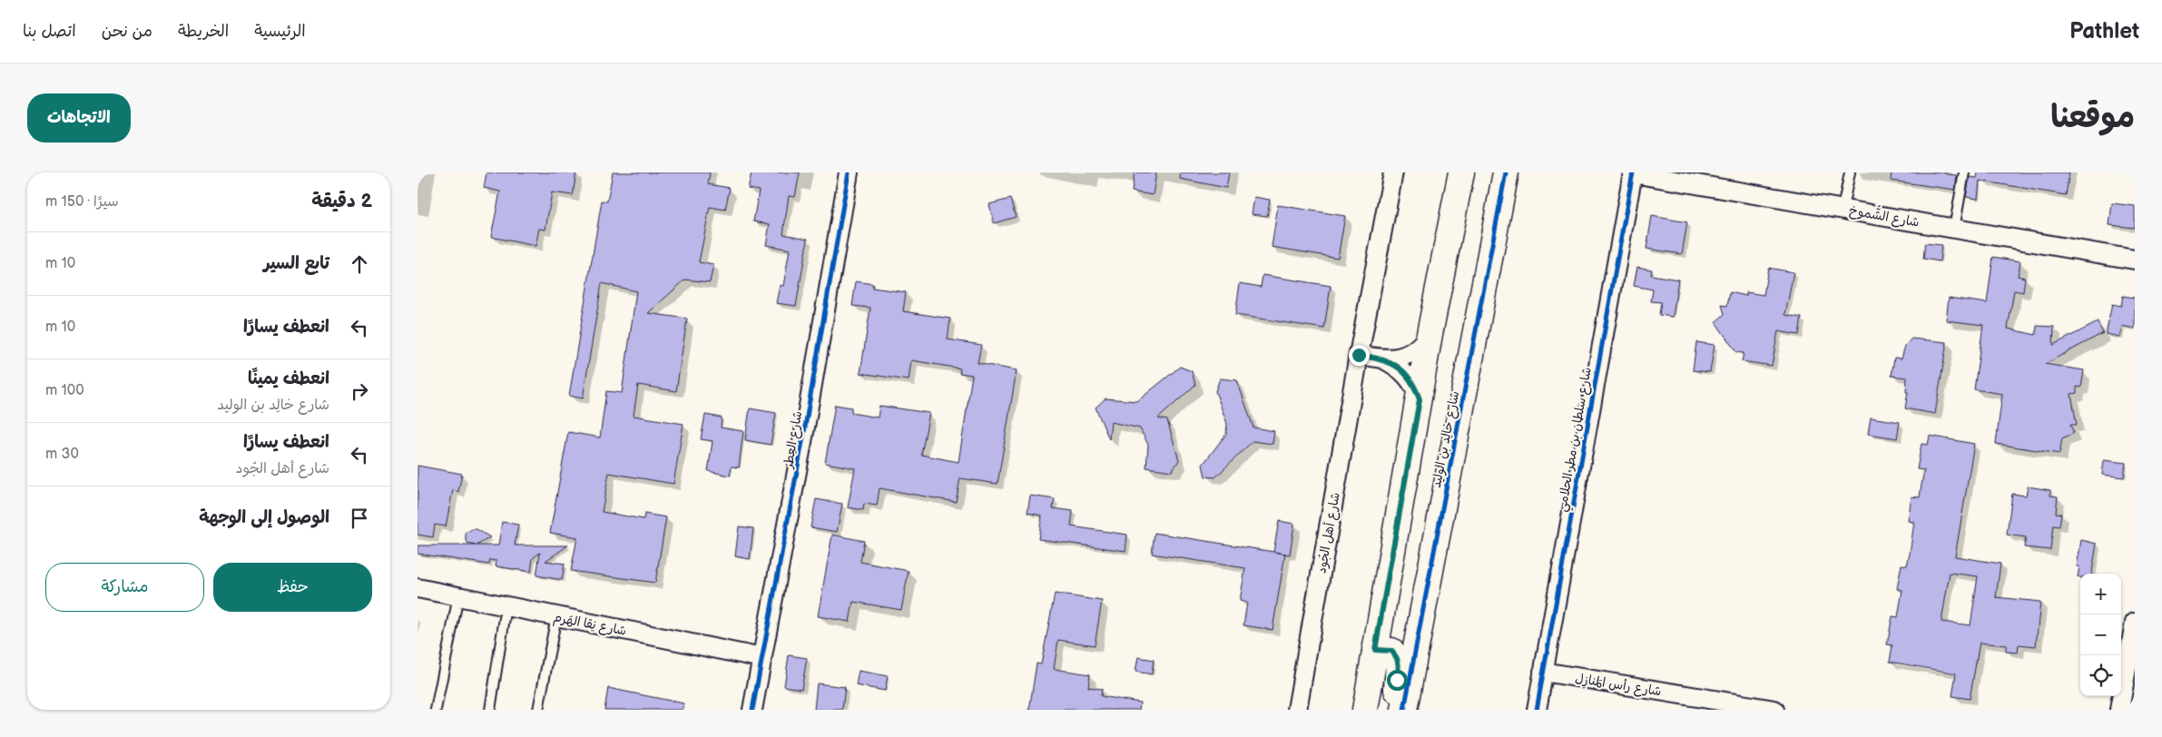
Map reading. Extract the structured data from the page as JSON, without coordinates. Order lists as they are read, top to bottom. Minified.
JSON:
{"streets":{"street":["شارع الشُّموخ","شارع العِطر","شارع خالِد بن الوليد","شارع سلطان بن مطر الحلامي","شارع أهل الجُود","شارع نِقا الهَرم","شارع رأس المَنازِل"]},"crossings":[["شارع الشُّموخ","شارع سلطان بن مطر الحلامي"],["شارع العِطر","شارع نِقا الهَرم"],["شارع سلطان بن مطر الحلامي","شارع رأس المَنازِل"]],"page":{"header":"Pathlet","nav":["الرئيسية","الخريطة","من نحن","اتصل بنا"],"title":"موقعنا","buttons":["الاتجاهات",["حفظ","مشاركة"]],"heading":["2 دقيقة","سيرًا · 150 m"],"list":[["تابع السير","10 m"],["انعطف يسارًا","10 m"],["انعطف يمينًا","شارع خالِد بن الوليد","100 m"],["انعطف يسارًا","شارع أهل الجُود","30 m"],"الوصول إلى الوجهة"],"map_buttons":["+","−"]}}
